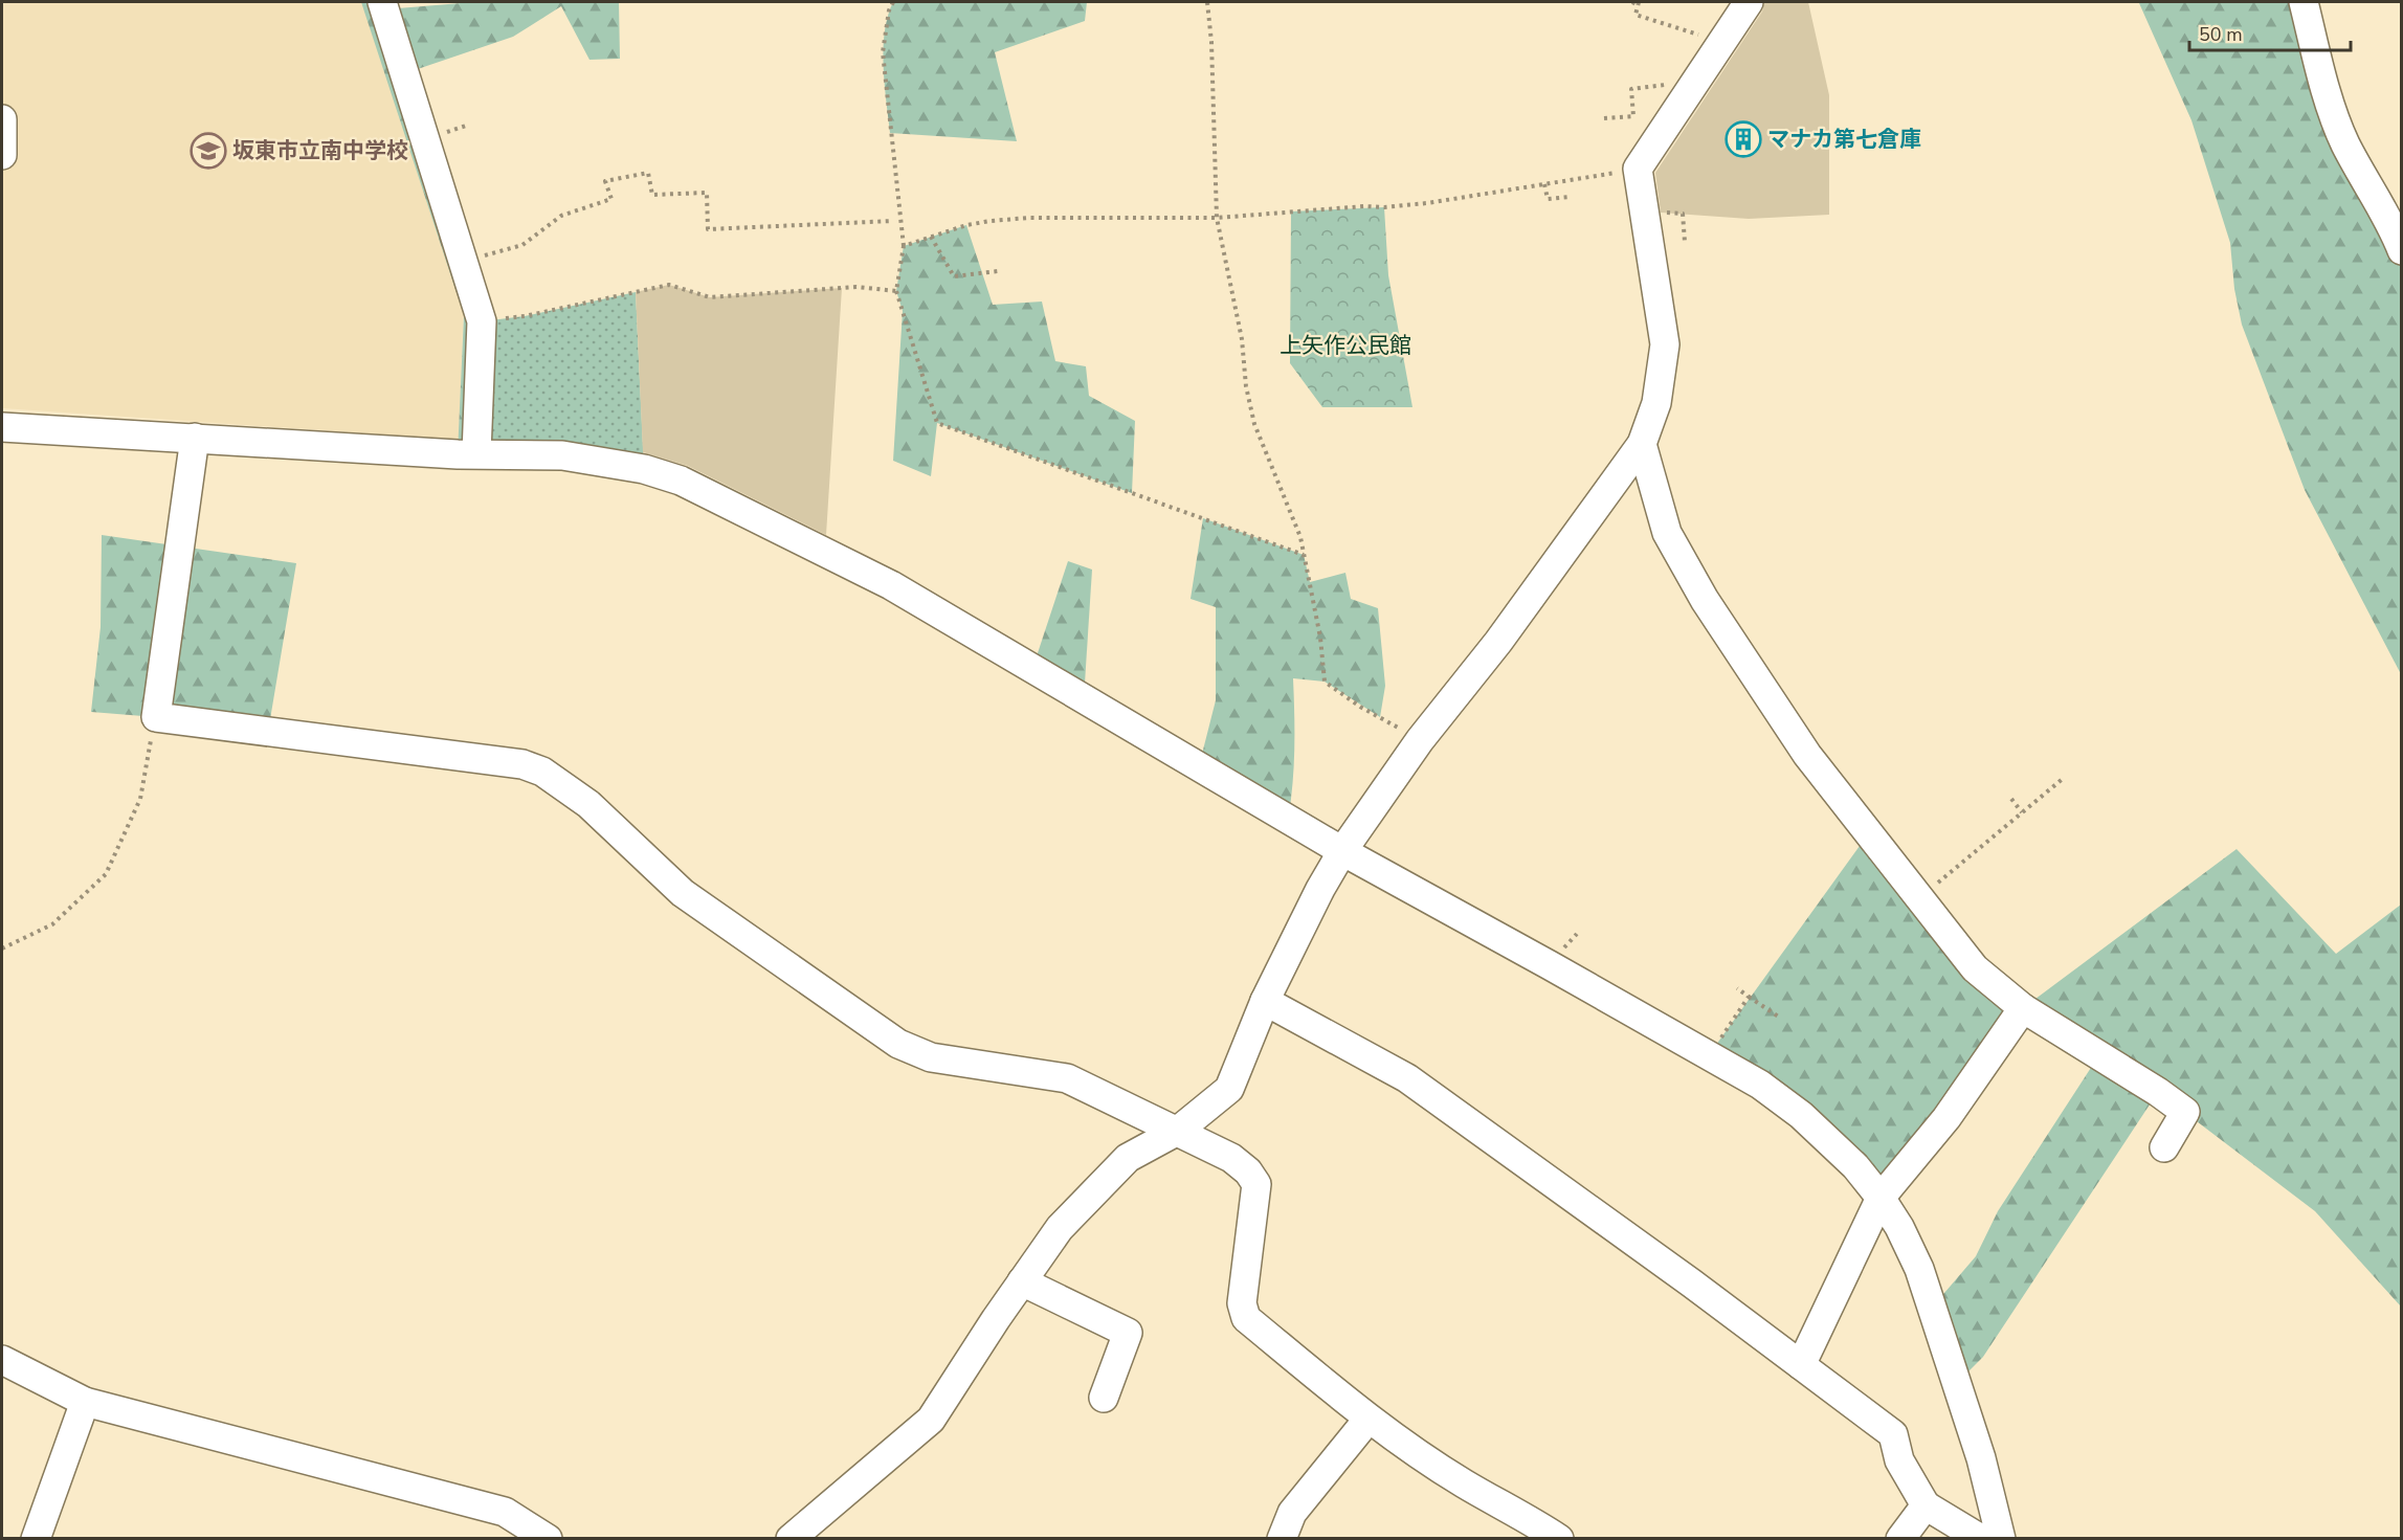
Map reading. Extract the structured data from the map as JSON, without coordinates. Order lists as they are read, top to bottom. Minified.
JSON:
{"parks":["上矢作公民館"],"places":{"building":["マナカ第七倉庫"],"school or university":["坂東市立南中学校"]},"scale_bar":"50 m"}
